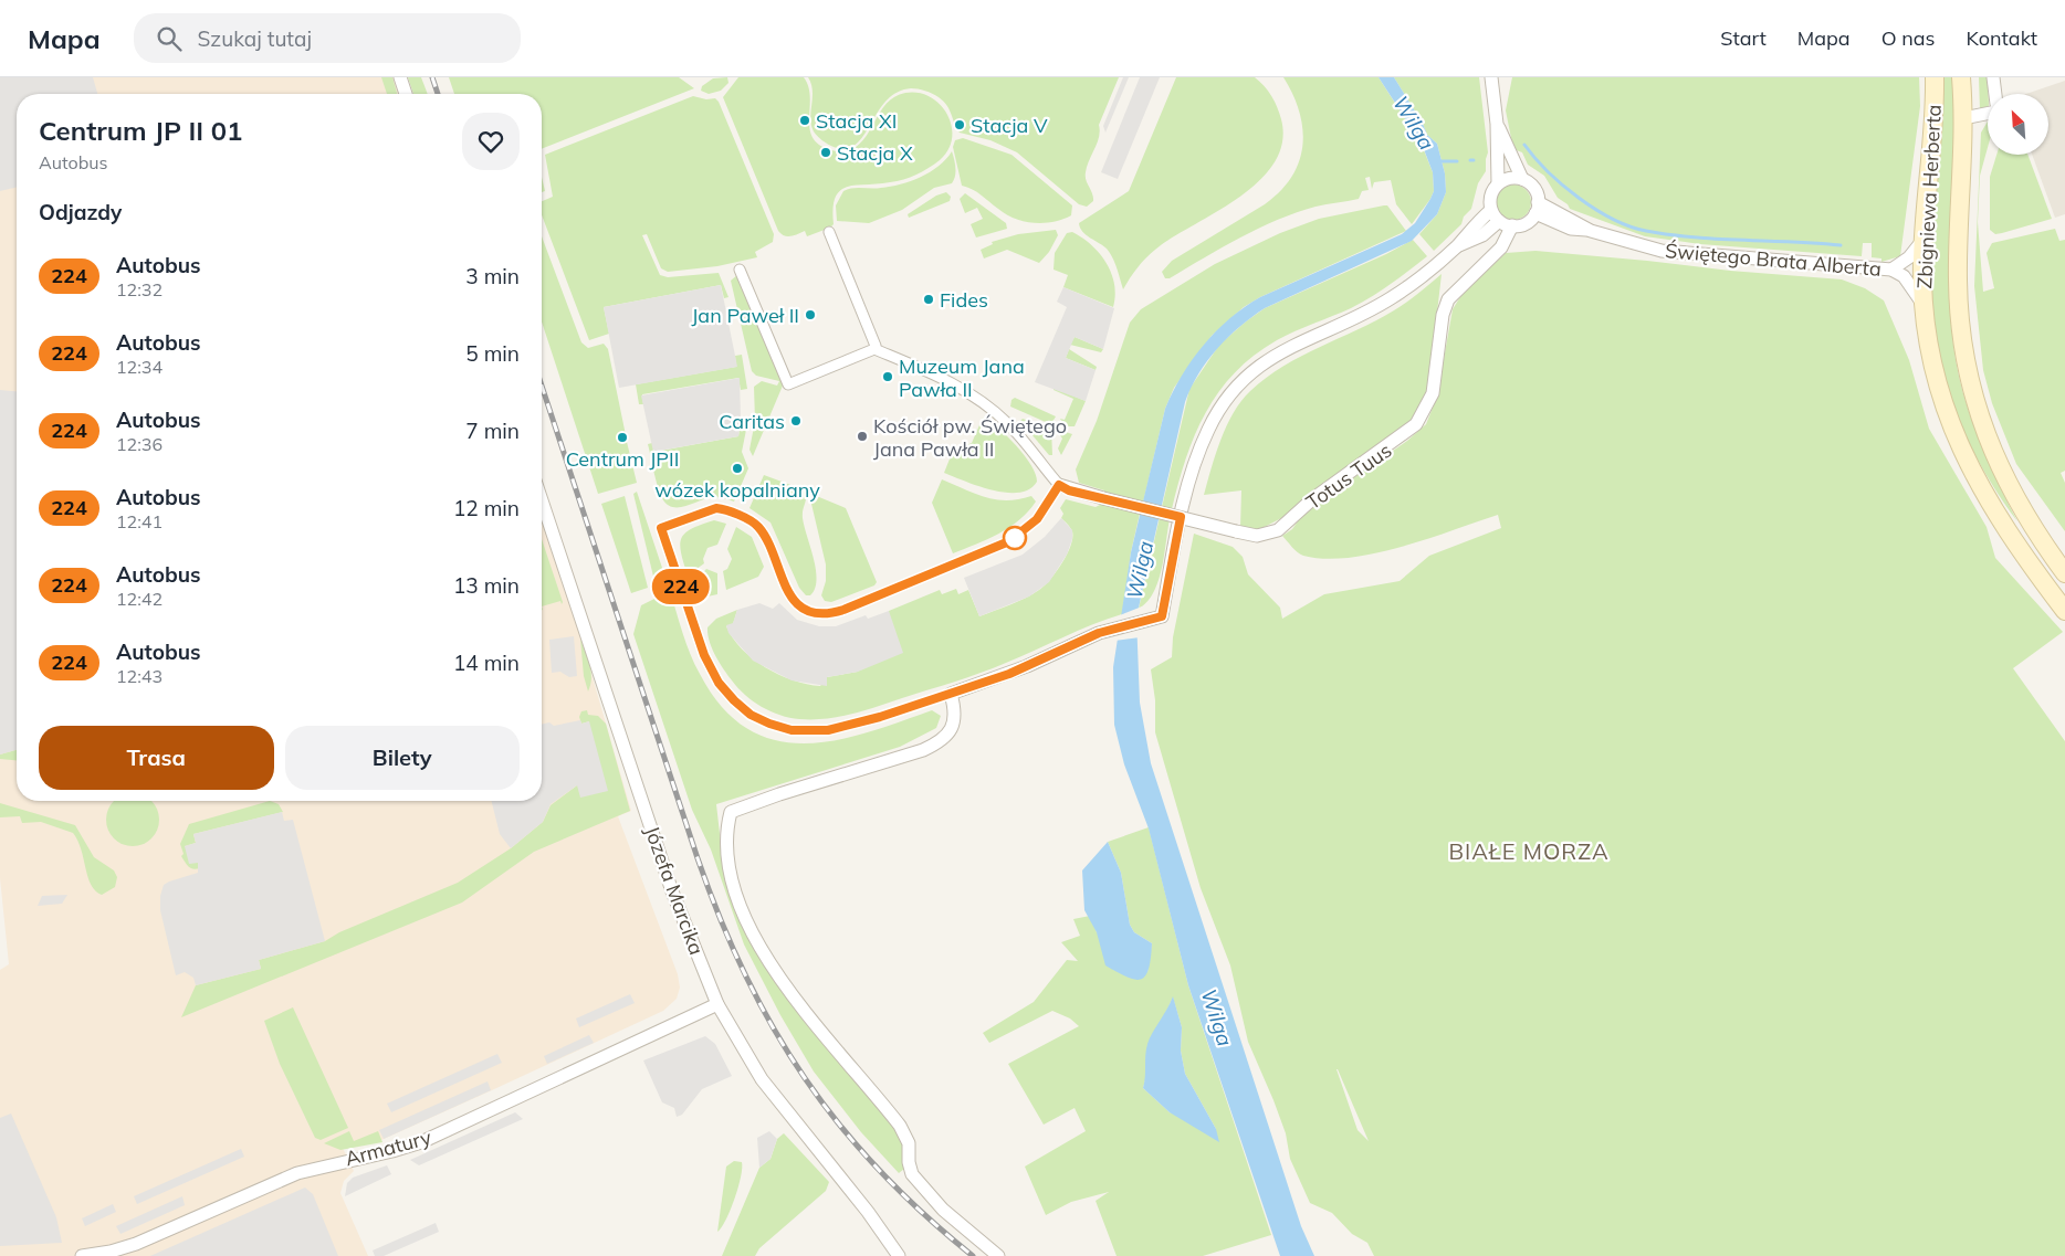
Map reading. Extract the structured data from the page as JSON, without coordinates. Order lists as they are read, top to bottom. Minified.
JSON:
{"streets":{"main road":["Zbigniewa Herberta"],"street":["Świętego Brata Alberta","Totus Tuus","Józefa Marcika","Armatury"]},"crossings":[["Zbigniewa Herberta","Świętego Brata Alberta"],["Świętego Brata Alberta","Totus Tuus"],["Józefa Marcika","Armatury"]],"districts":["BIAŁE MORZA"],"water":["Wilga"],"places":["Stacja XI","Stacja V","Stacja X","Fides","Jan Paweł II","Muzeum Jana Pawła II","Caritas","Kościół pw. Świętego Jana Pawła II","Centrum JPII","wózek kopalniany"],"lines":["bus line 224"],"north":"top left","page":{"header":"Mapa","search":"Szukaj tutaj","nav":["Start","Mapa","O nas","Kontakt"],"on_map":"224","heading":[["Centrum JP II 01","Autobus"],"Odjazdy"],"list":[{"mark":"224","name":"Autobus","note":"12:32","value":"3 min"},{"mark":"224","name":"Autobus","note":"12:34","value":"5 min"},{"mark":"224","name":"Autobus","note":"12:36","value":"7 min"},{"mark":"224","name":"Autobus","note":"12:41","value":"12 min"},{"mark":"224","name":"Autobus","note":"12:42","value":"13 min"},{"mark":"224","name":"Autobus","note":"12:43","value":"14 min"}],"buttons":["Trasa","Bilety"]}}
